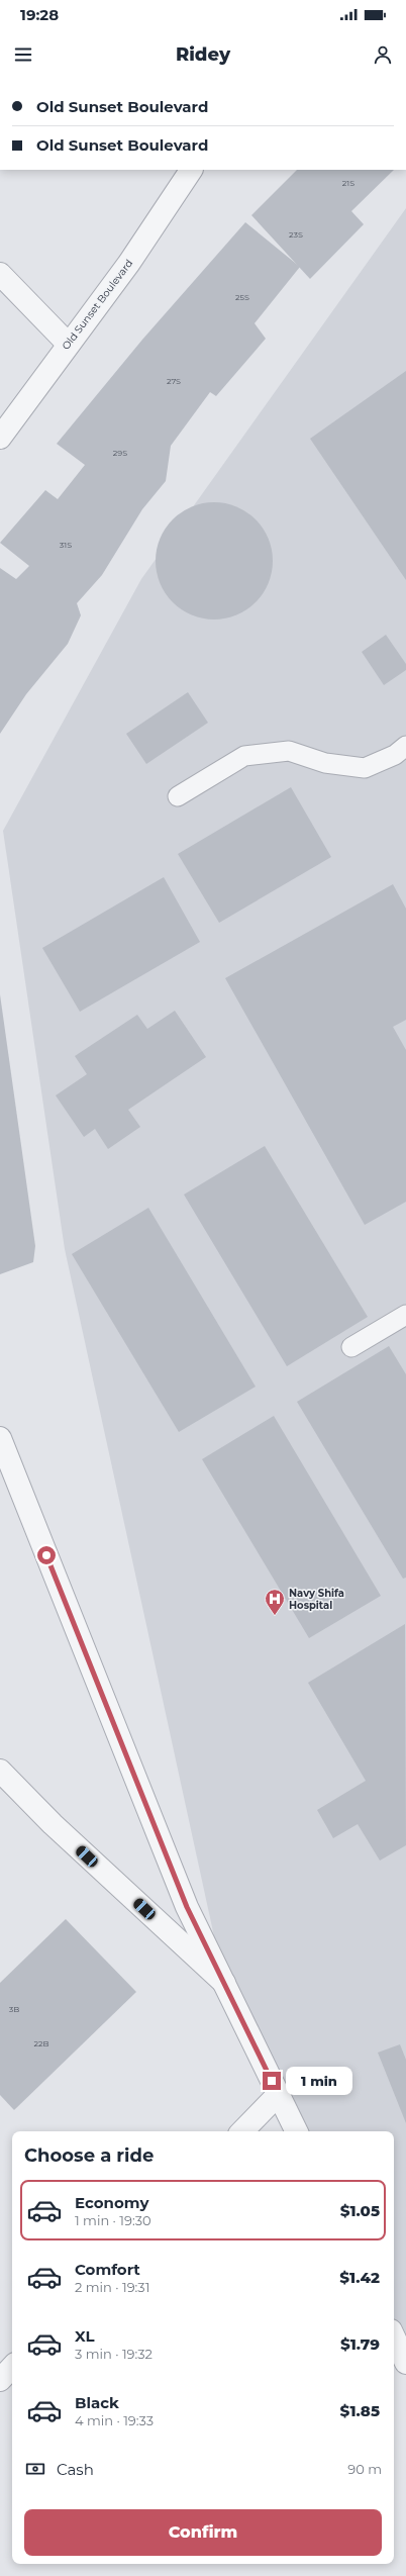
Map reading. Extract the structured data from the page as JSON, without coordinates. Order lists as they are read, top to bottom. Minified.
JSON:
{"streets":{"street":["Old Sunset Boulevard"]},"places":{"hospital":["Navy Shifa Hospital"]},"house_numbers":["21S","23S","25S","27S","29S","31S","3B","22B"],"page":{"status":"19:28","header":"Ridey","banner":["Old Sunset Boulevard","Old Sunset Boulevard"],"bubble":"1 min","heading":"Choose a ride","list":[{"name":"Economy","note":"1 min · 19:30","value":"$1.05"},{"name":"Comfort","note":"2 min · 19:31","value":"$1.42"},{"name":"XL","note":"3 min · 19:32","value":"$1.79"},{"name":"Black","note":"4 min · 19:33","value":"$1.85"}],"pay":["Cash","90 m"],"buttons":"Confirm"}}
